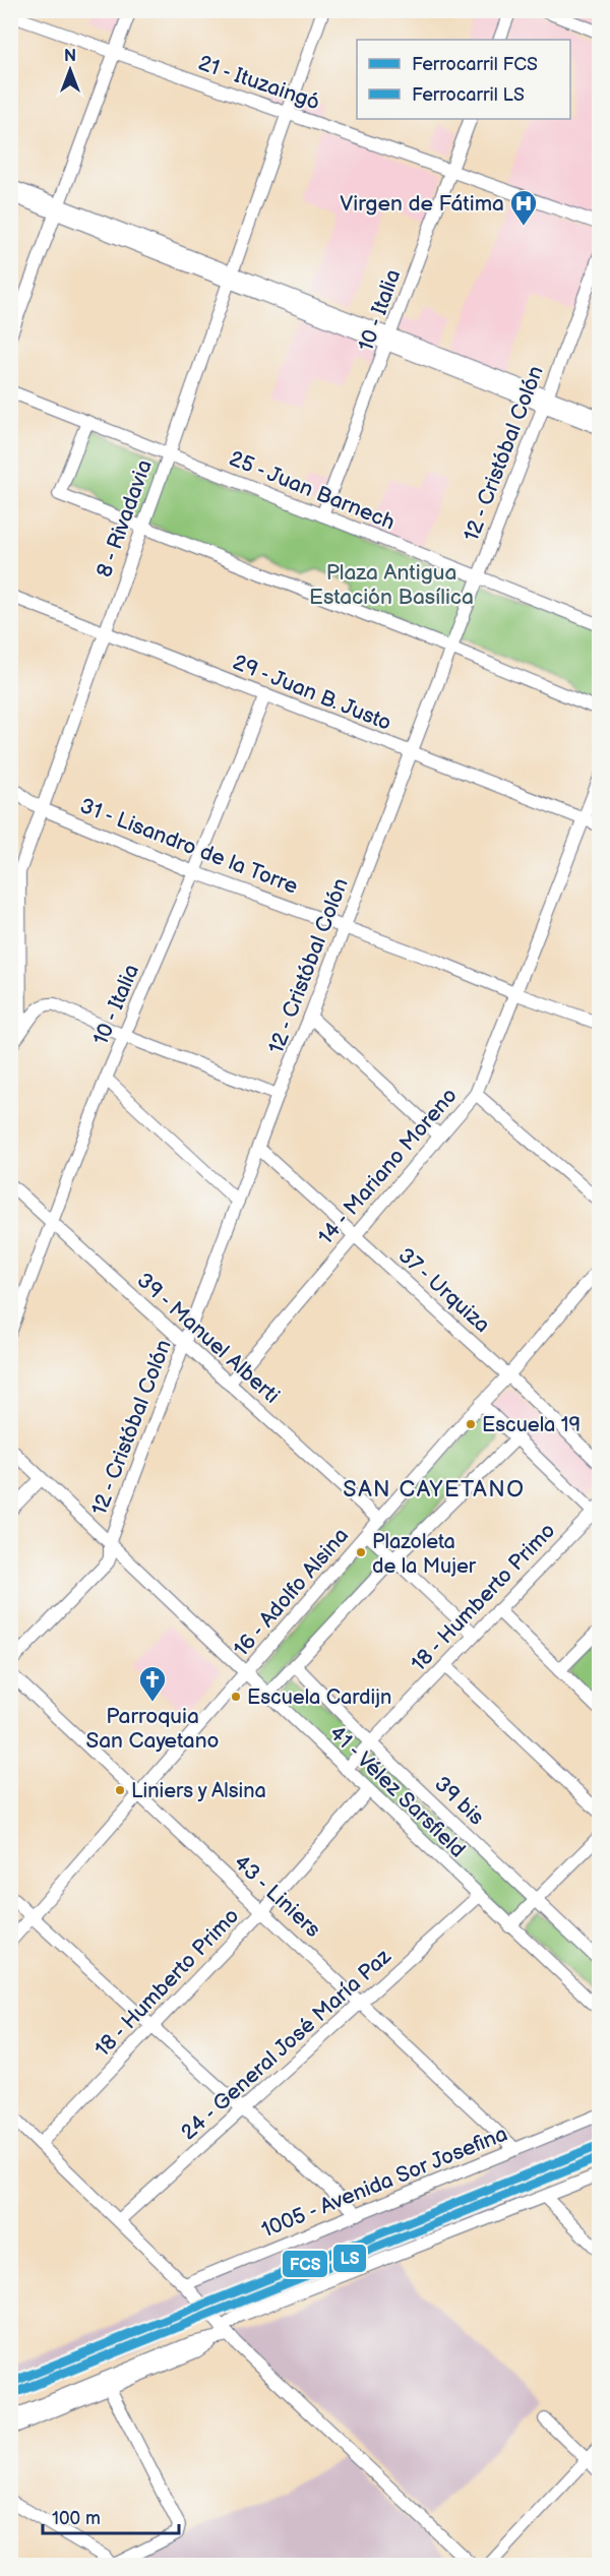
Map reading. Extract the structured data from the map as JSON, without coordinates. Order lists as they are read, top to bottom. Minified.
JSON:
{"streets":{"street":["21 - Ituzaingó","10 - Italia","12 - Cristóbal Colón","25 - Juan Barnech","8 - Rivadavia","29 - Juan B. Justo","31 - Lisandro de la Torre","14 - Mariano Moreno","37 - Urquiza","39 - Manuel Alberti","16 - Adolfo Alsina","18 - Humberto Primo","41 - Vélez Sarsfield","39 bis","43 - Liniers","24 - General José María Paz","1005 - Avenida Sor Josefina"]},"crossings":[["21 - Ituzaingó","10 - Italia"],["21 - Ituzaingó","8 - Rivadavia"],["10 - Italia","25 - Juan Barnech"],["10 - Italia","29 - Juan B. Justo"],["10 - Italia","31 - Lisandro de la Torre"],["10 - Italia","39 - Manuel Alberti"],["12 - Cristóbal Colón","25 - Juan Barnech"],["12 - Cristóbal Colón","29 - Juan B. Justo"],["12 - Cristóbal Colón","31 - Lisandro de la Torre"],["12 - Cristóbal Colón","37 - Urquiza"],["12 - Cristóbal Colón","39 - Manuel Alberti"],["12 - Cristóbal Colón","41 - Vélez Sarsfield"],["25 - Juan Barnech","8 - Rivadavia"],["8 - Rivadavia","29 - Juan B. Justo"],["8 - Rivadavia","31 - Lisandro de la Torre"],["29 - Juan B. Justo","14 - Mariano Moreno"],["31 - Lisandro de la Torre","14 - Mariano Moreno"],["14 - Mariano Moreno","37 - Urquiza"],["14 - Mariano Moreno","39 - Manuel Alberti"],["37 - Urquiza","16 - Adolfo Alsina"],["39 - Manuel Alberti","16 - Adolfo Alsina"],["16 - Adolfo Alsina","41 - Vélez Sarsfield"],["16 - Adolfo Alsina","43 - Liniers"],["18 - Humberto Primo","41 - Vélez Sarsfield"],["18 - Humberto Primo","39 bis"],["18 - Humberto Primo","43 - Liniers"],["41 - Vélez Sarsfield","24 - General José María Paz"],["43 - Liniers","24 - General José María Paz"],["43 - Liniers","1005 - Avenida Sor Josefina"]],"districts":["SAN CAYETANO"],"parks":["Plaza Antigua Estación Basílica"],"places":{"hospital":["Virgen de Fátima"],"other":["Escuela 19","Plazoleta de la Mujer","Escuela Cardijn","Liniers y Alsina"],"church":["Parroquia San Cayetano"]},"lines":["rail line FCS","rail line LS"],"legend":["Ferrocarril FCS","Ferrocarril LS"],"scale_bar":"100 m","north":"top"}
